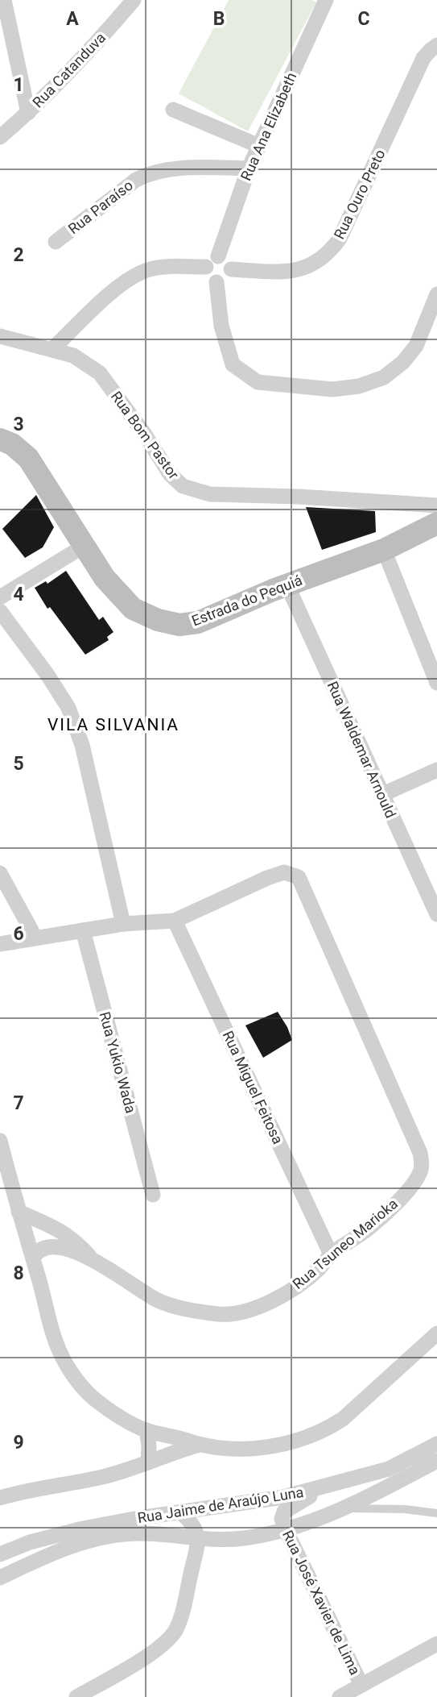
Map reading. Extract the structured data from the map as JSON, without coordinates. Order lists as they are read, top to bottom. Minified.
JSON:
{"streets":{"main road":["Estrada do Pequiá"],"street":["Rua Catanduva","Rua Ana Elizabeth","Rua Ouro Preto","Rua Paraíso","Rua Bom Pastor","Rua Waldemar Arnould","Rua Yukio Wada","Rua Miguel Feitosa","Rua Tsuneo Marioka","Rua Jaime de Araújo Luna","Rua José Xavier de Lima"]},"crossings":[["Rua Ana Elizabeth","Rua Ouro Preto"],["Rua Ana Elizabeth","Rua Paraíso"],["Estrada do Pequiá","Rua Waldemar Arnould"],["Rua Miguel Feitosa","Rua Tsuneo Marioka"],["Rua Jaime de Araújo Luna","Rua José Xavier de Lima"]],"districts":["VILA SILVANIA"],"grid":{"columns":["A","B","C"],"rows":["1","2","3","4","5","6","7","8","9"]}}
